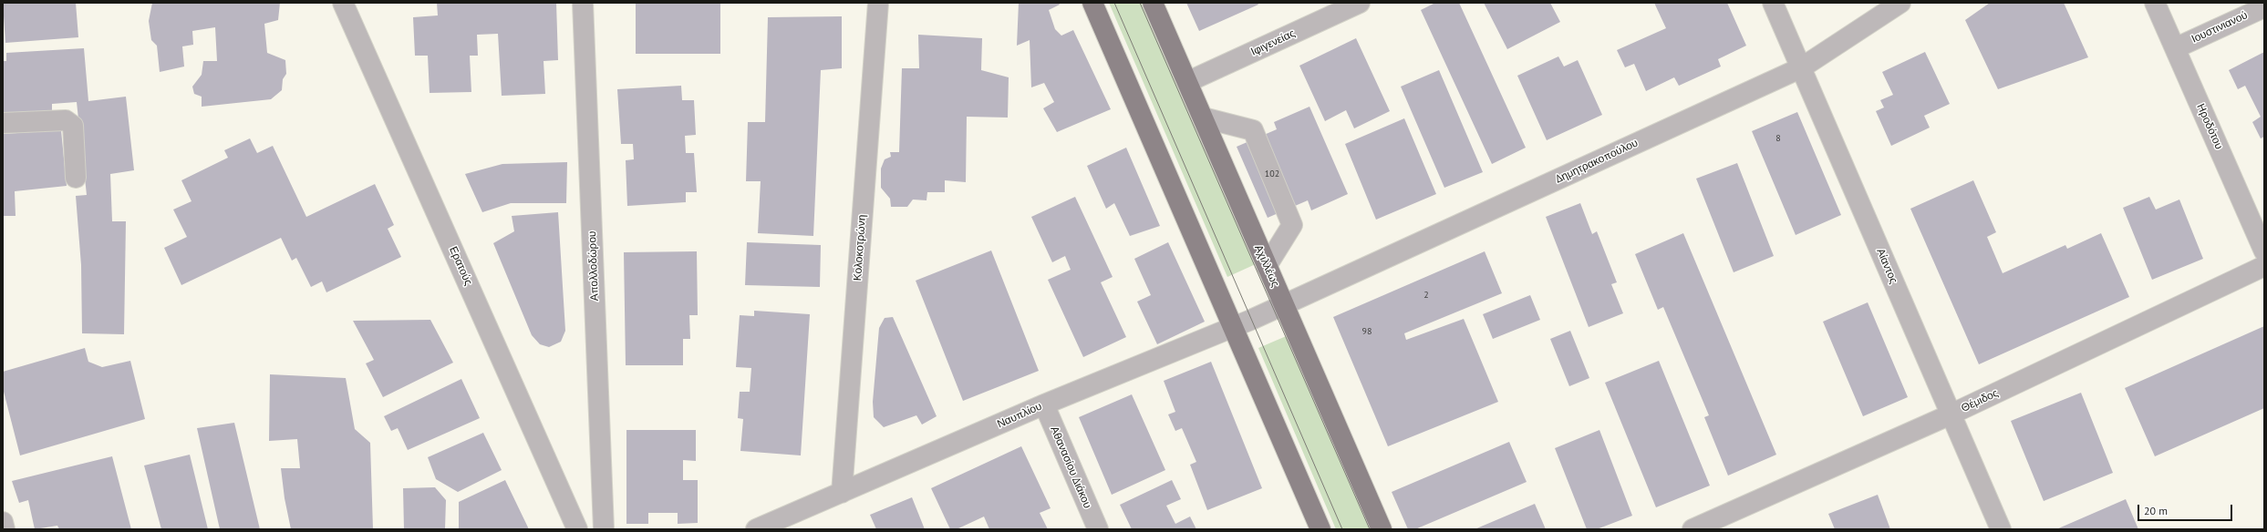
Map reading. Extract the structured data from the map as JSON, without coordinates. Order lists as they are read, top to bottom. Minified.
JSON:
{"streets":{"main road":["Αχιλλέως"],"street":["Ιουστινιανού","Ιφιγενείας","Ηροδότου","Δημητρακοπούλου","Κολοκοτρώνη","Ερατούς","Απολλοδώρου","Αίαντος","Θέμιδος","Ναυπλίου","Αθανασίου Διάκου"]},"crossings":[["Ιουστινιανού","Ηροδότου"],["Ιφιγενείας","Αχιλλέως"],["Δημητρακοπούλου","Αχιλλέως"],["Δημητρακοπούλου","Αίαντος"],["Δημητρακοπούλου","Ναυπλίου"],["Κολοκοτρώνη","Ναυπλίου"],["Αχιλλέως","Ναυπλίου"],["Αίαντος","Θέμιδος"],["Ναυπλίου","Αθανασίου Διάκου"]],"house_numbers":["8","102","2","98"],"scale_bar":"20 m"}
